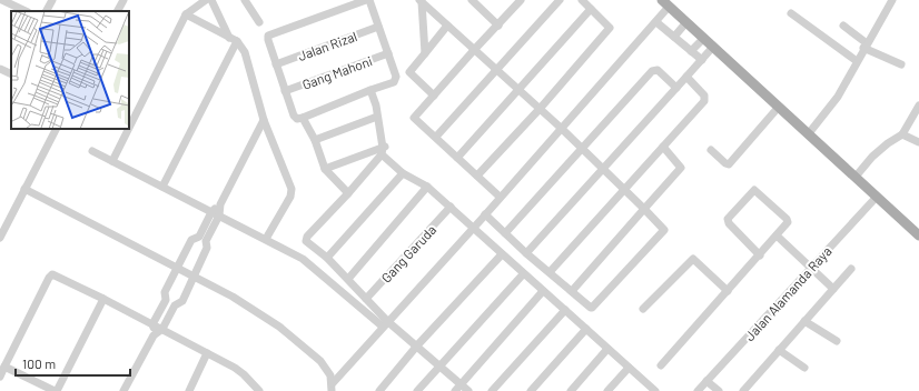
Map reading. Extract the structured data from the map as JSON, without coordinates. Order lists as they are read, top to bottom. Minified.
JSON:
{"streets":{"street":["Jalan Rizal","Gang Mahoni","Gang Garuda","Jalan Alamanda Raya"]},"scale_bar":"100 m"}
